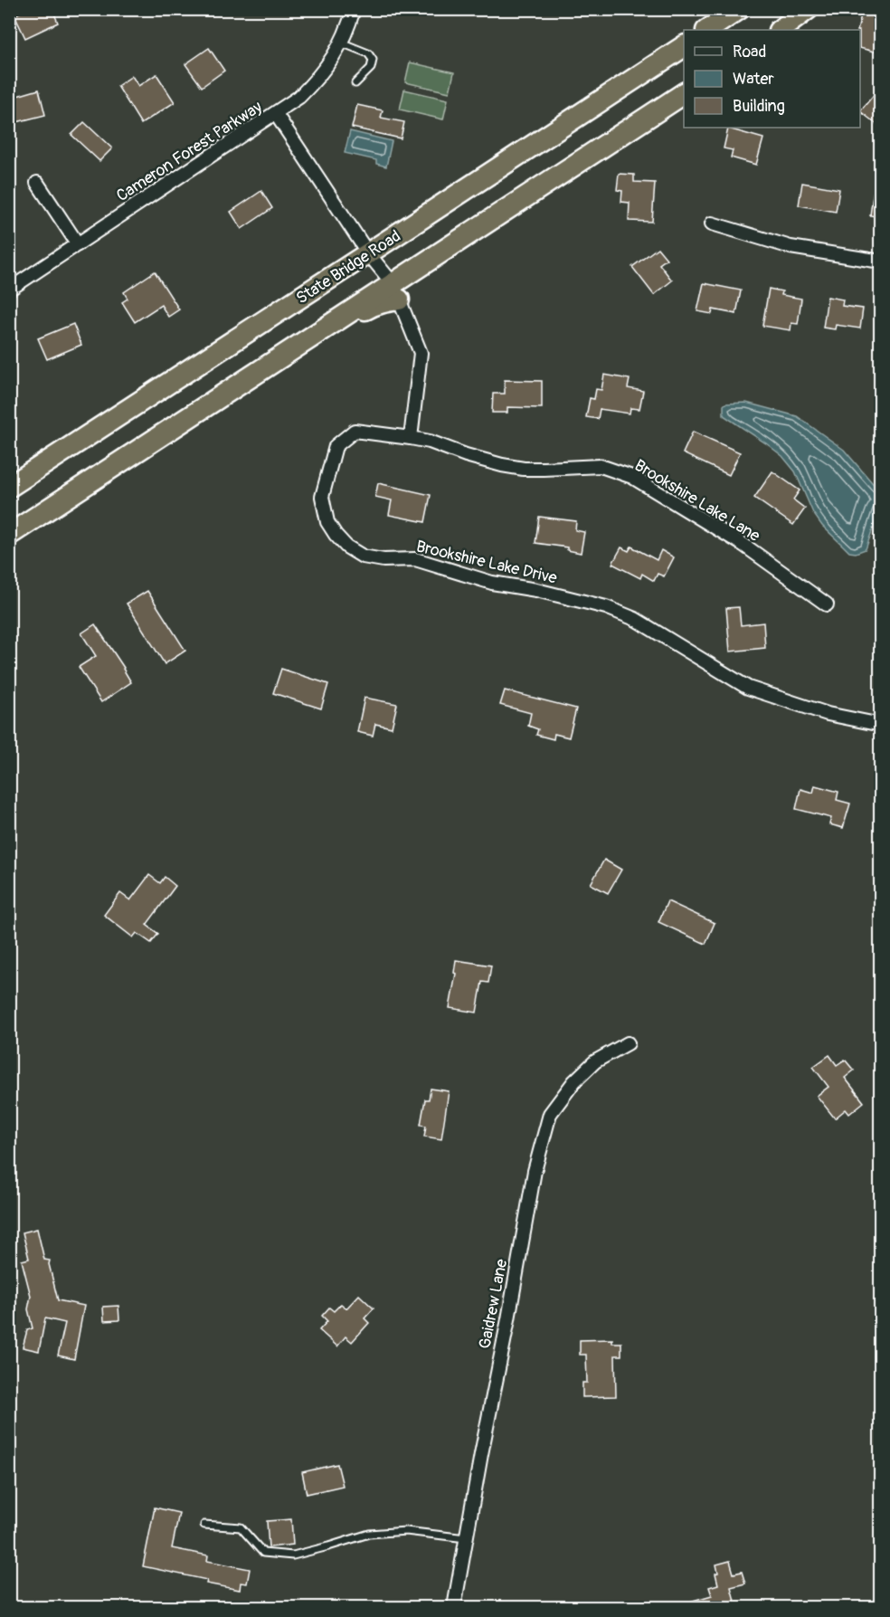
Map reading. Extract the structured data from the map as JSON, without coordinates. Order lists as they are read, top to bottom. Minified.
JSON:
{"streets":{"highway":["State Bridge Road"],"street":["Cameron Forest Parkway","Brookshire Lake Lane","Brookshire Lake Drive","Gaidrew Lane"]},"crossings":[["Brookshire Lake Lane","Brookshire Lake Drive"]],"legend":["Road","Water","Building"]}
